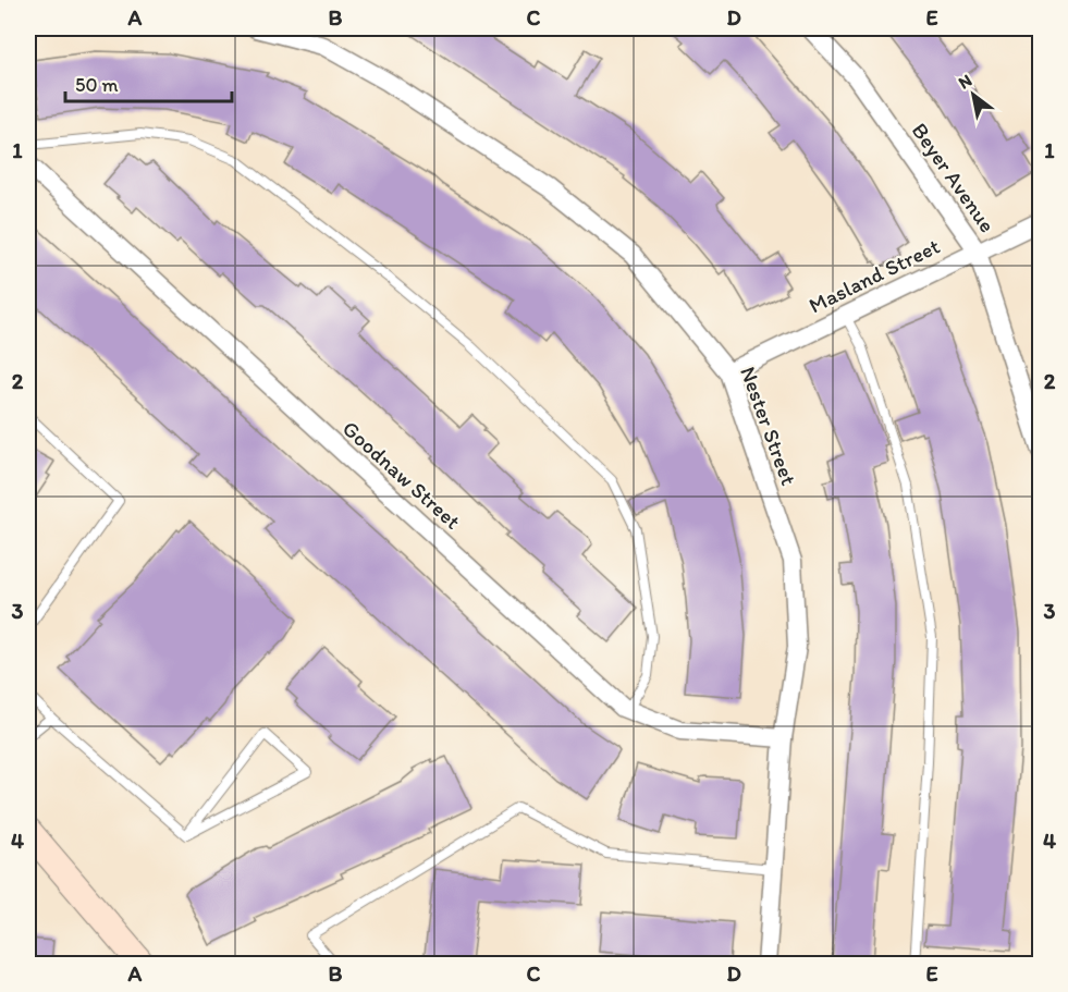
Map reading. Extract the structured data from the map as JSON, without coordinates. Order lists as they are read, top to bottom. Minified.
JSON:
{"streets":{"street":["Beyer Avenue","Masland Street","Nester Street","Goodnaw Street"]},"crossings":[["Beyer Avenue","Masland Street"],["Masland Street","Nester Street"],["Nester Street","Goodnaw Street"]],"scale_bar":"50 m","north":"top left","grid":{"columns":["A","B","C","D","E"],"rows":["1","2","3","4"]}}
